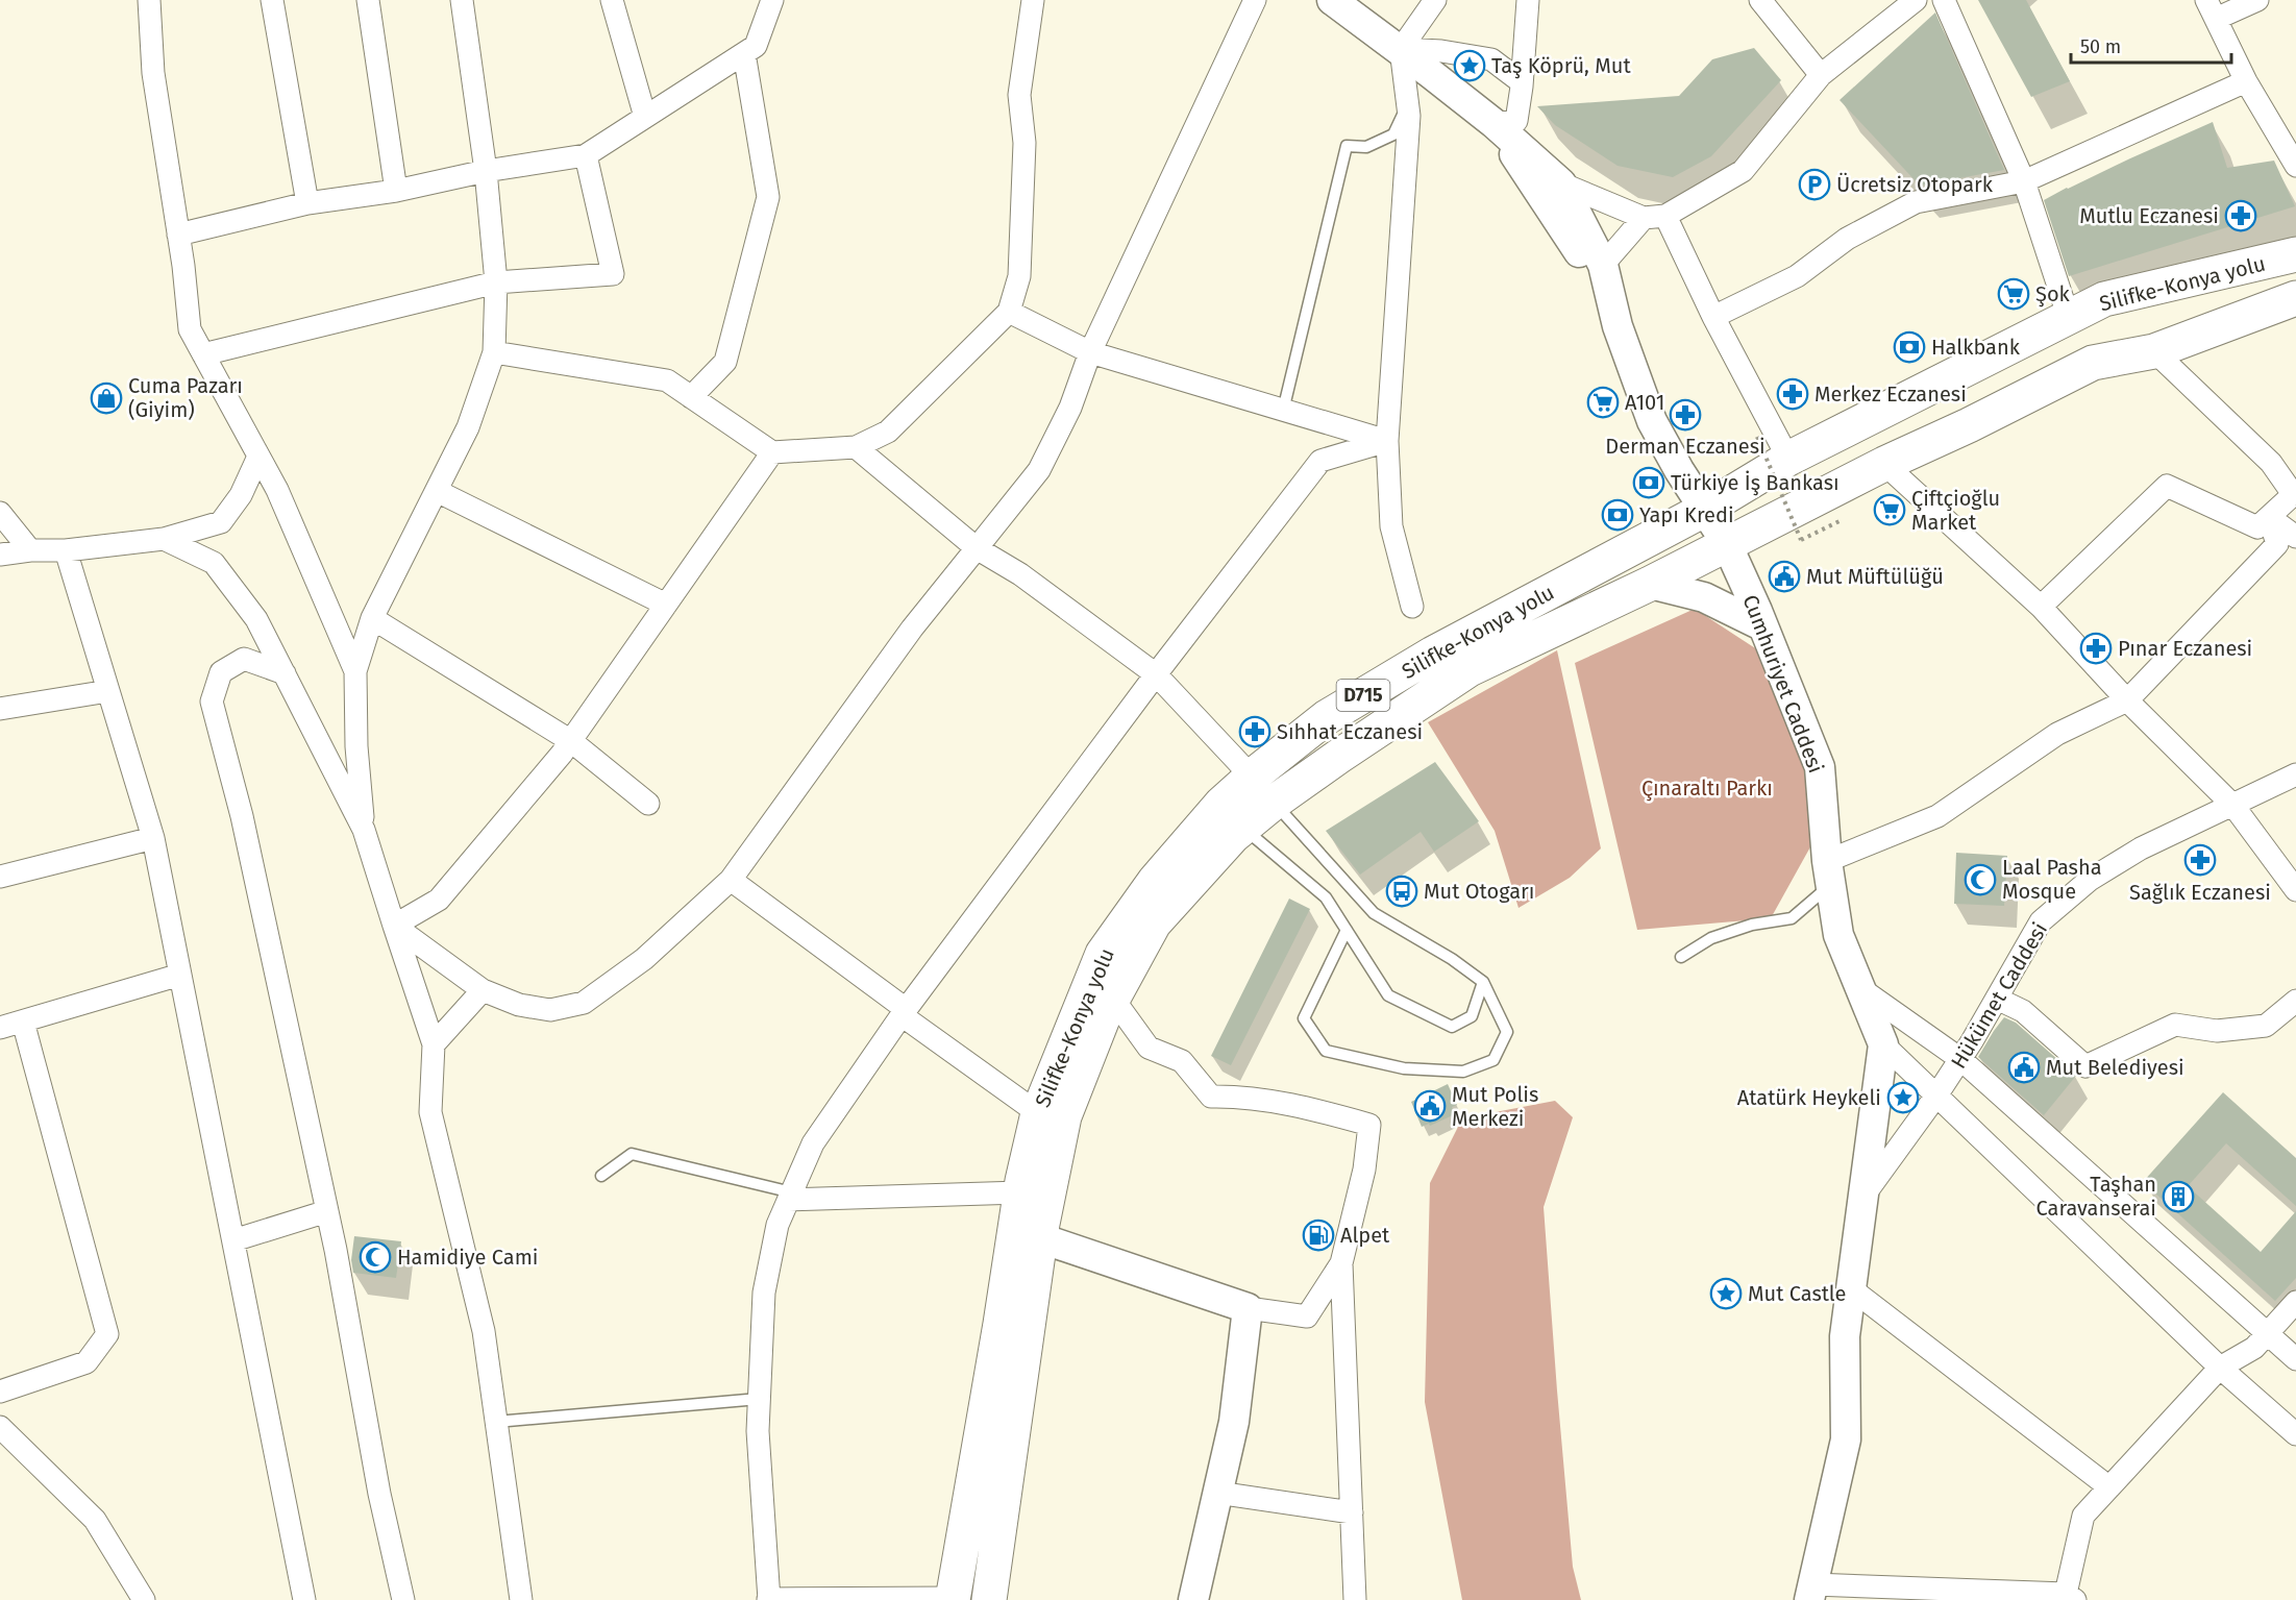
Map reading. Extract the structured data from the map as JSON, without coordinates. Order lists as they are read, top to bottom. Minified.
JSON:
{"streets":{"highway":["Silifke-Konya yolu","D715"],"street":["Cumhuriyet Caddesi","Hükümet Caddesi"]},"crossings":[["Silifke-Konya yolu","Cumhuriyet Caddesi"]],"parks":["Çınaraltı Parkı"],"places":{"place":["Taş Köprü, Mut","Atatürk Heykeli","Mut Castle"],"parking":["Ücretsiz Otopark"],"pharmacy":["Mutlu Eczanesi","Merkez Eczanesi","Derman Eczanesi","Pınar Eczanesi","Sıhhat Eczanesi","Sağlık Eczanesi"],"supermarket":["Şok","A101","Çiftçioğlu Market"],"bank":["Halkbank","Türkiye İş Bankası","Yapı Kredi"],"shop":["Cuma Pazarı (Giyim)"],"public building":["Mut Müftülüğü","Mut Belediyesi","Mut Polis Merkezi"],"mosque":["Laal Pasha Mosque","Hamidiye Cami"],"bus stop":["Mut Otogarı"],"building":["Taşhan Caravanserai"],"fuel station":["Alpet"]},"scale_bar":"50 m"}
